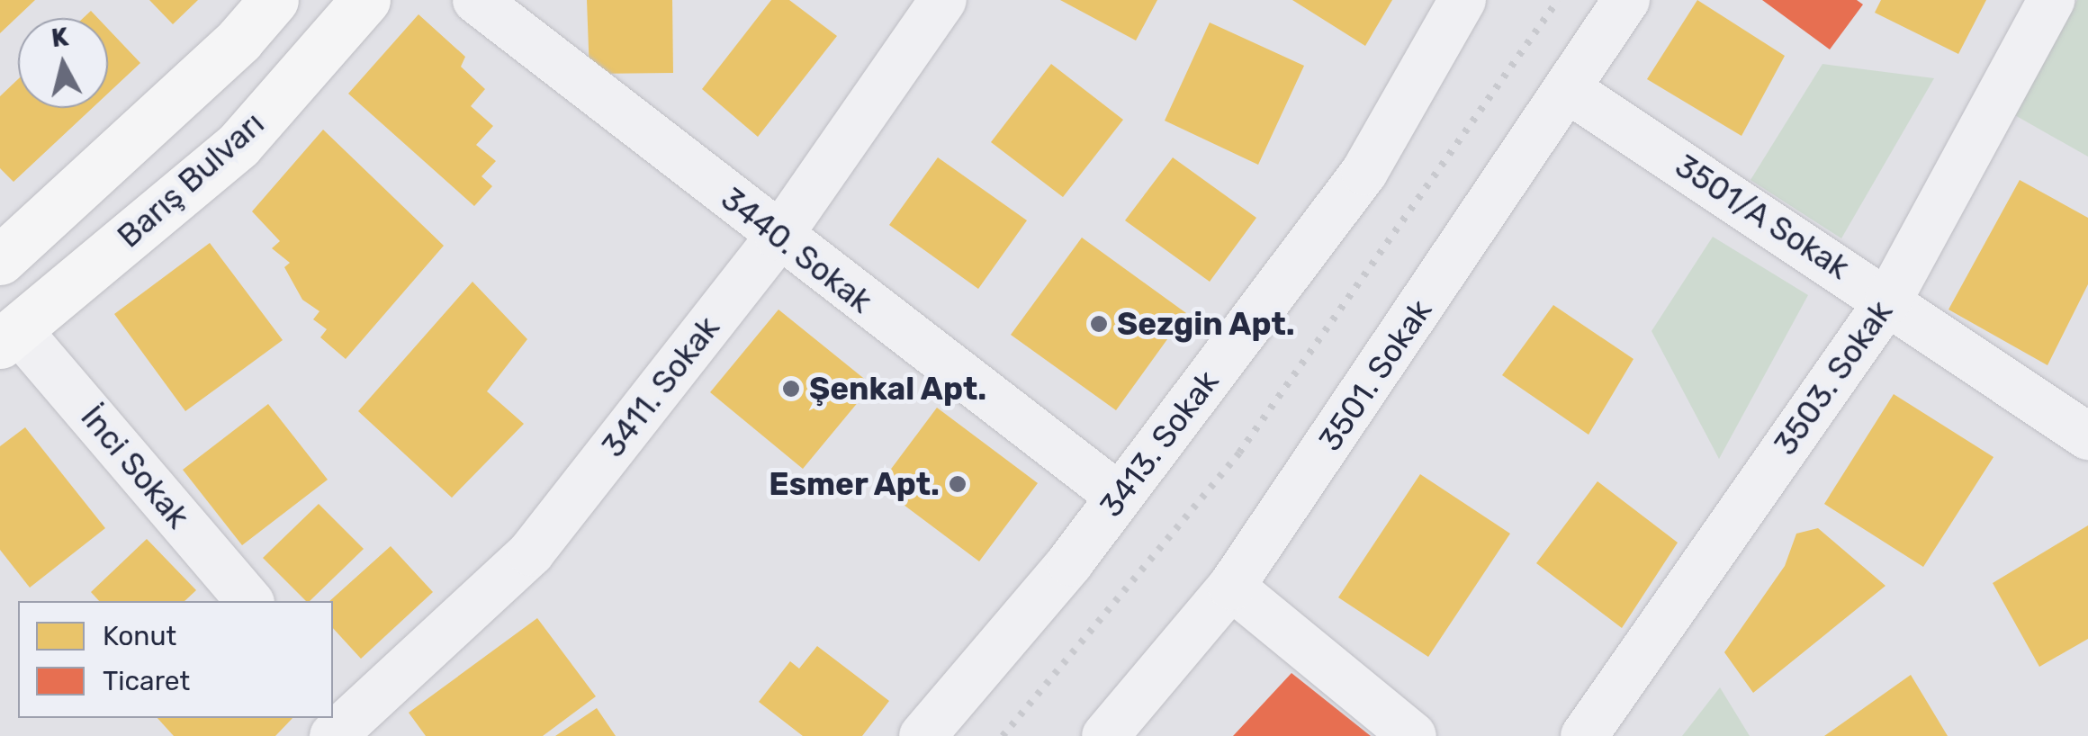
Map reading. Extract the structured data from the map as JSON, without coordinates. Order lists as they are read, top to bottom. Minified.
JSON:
{"streets":{"main road":["Barış Bulvarı"],"street":["3501/A Sokak","3440. Sokak","3501. Sokak","3503. Sokak","3411. Sokak","3413. Sokak","İnci Sokak"]},"crossings":[["Barış Bulvarı","İnci Sokak"],["3501/A Sokak","3501. Sokak"],["3501/A Sokak","3503. Sokak"],["3440. Sokak","3411. Sokak"],["3440. Sokak","3413. Sokak"]],"places":["Sezgin Apt.","Şenkal Apt.","Esmer Apt."],"legend":["Konut","Ticaret"],"north":"top"}
